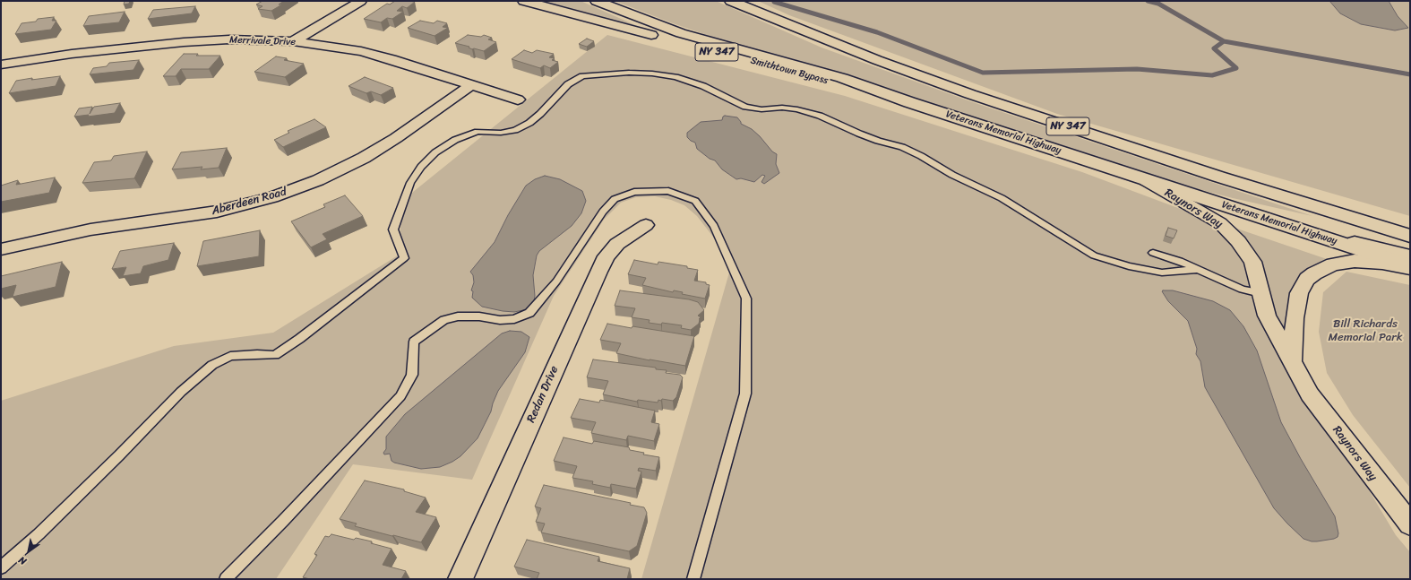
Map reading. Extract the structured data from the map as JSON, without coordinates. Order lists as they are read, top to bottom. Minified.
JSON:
{"streets":{"main road":["NY 347","Smithtown Bypass","Veterans Memorial Highway"],"street":["Merrivale Drive","Aberdeen Road","Raynors Way","Redan Drive"]},"crossings":[["Merrivale Drive","Aberdeen Road"],["Smithtown Bypass","Veterans Memorial Highway"],["Veterans Memorial Highway","Raynors Way"]],"parks":["Bill Richards Memorial Park"],"north":"bottom left"}
